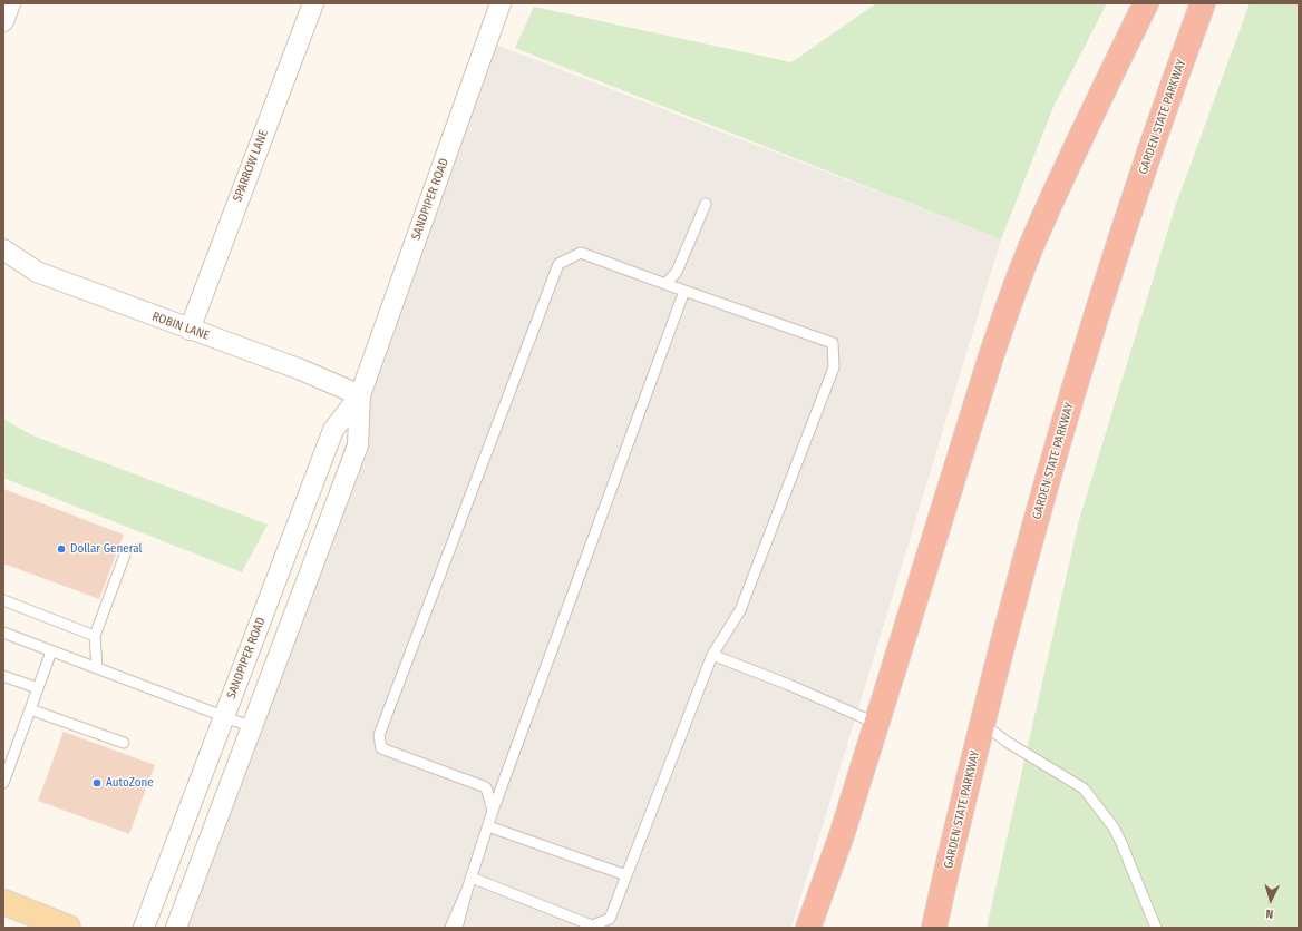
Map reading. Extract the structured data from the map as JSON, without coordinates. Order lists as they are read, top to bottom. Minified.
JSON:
{"streets":{"highway":["GARDEN STATE PARKWAY"],"street":["SPARROW LANE","SANDPIPER ROAD","ROBIN LANE"]},"crossings":[["SPARROW LANE","ROBIN LANE"],["SANDPIPER ROAD","ROBIN LANE"]],"places":["Dollar General","AutoZone"],"north":"bottom"}
